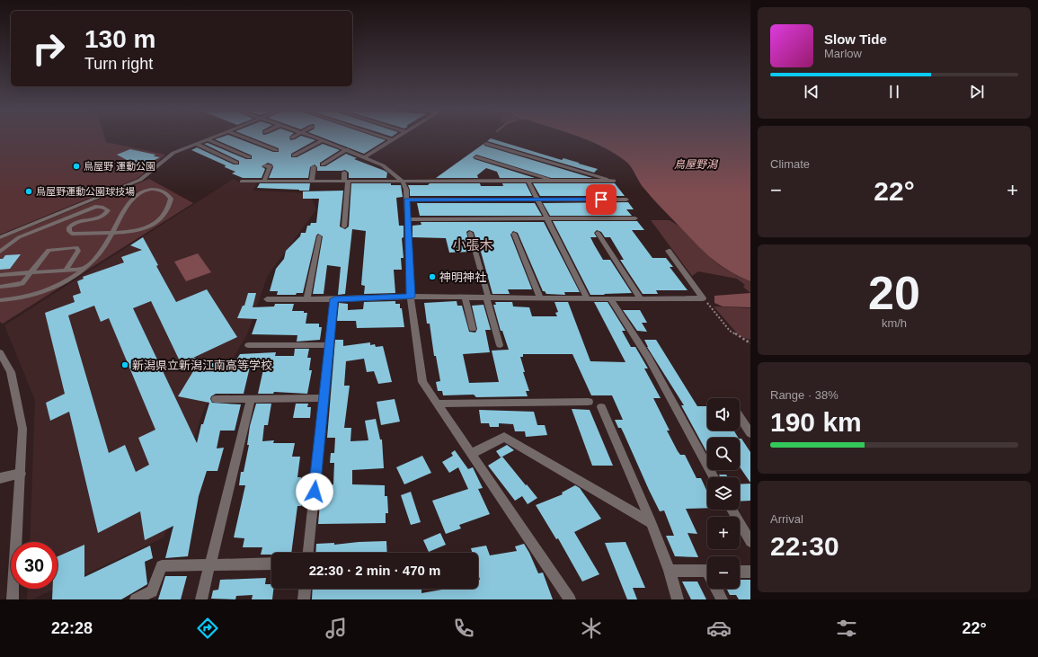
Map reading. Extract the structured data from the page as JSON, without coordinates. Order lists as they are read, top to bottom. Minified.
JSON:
{"districts":["小張木"],"water":["鳥屋野潟"],"places":["鳥屋野 運動公園","鳥屋野運動公園球技場","神明神社","新潟県立新潟江南高等学校"],"page":{"turn":["130 m","Turn right"],"song":["Slow Tide","Marlow"],"tile":["Climate",["20","km/h"],["Range · 38%","190 km"],["Arrival","22:30"]],"heat":["−","22°","+"],"map_buttons":["+","−"],"limit":"30","trip":"22:30 · 2 min · 470 m","tabs":["22:28","22°"]}}
